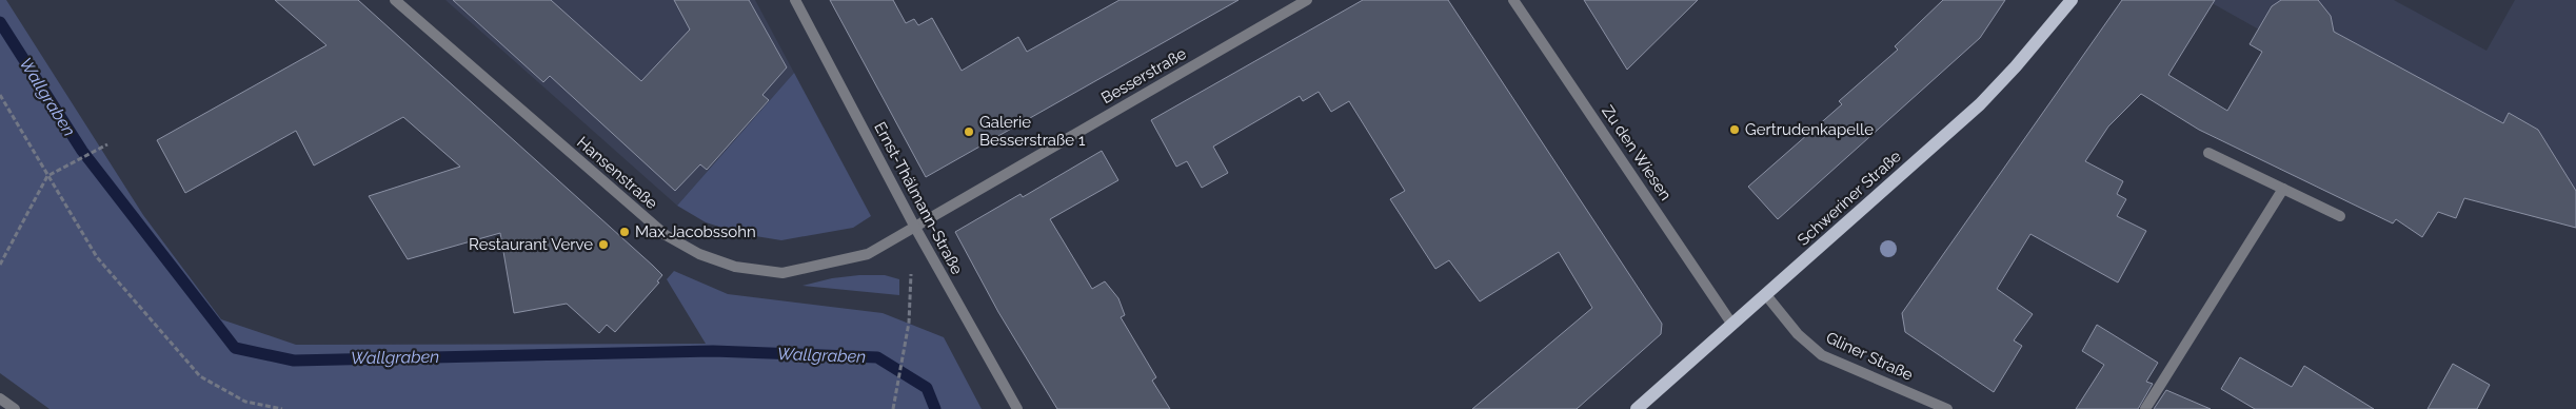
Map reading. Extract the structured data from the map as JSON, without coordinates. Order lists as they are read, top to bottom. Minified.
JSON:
{"streets":{"main road":["Schweriner Straße"],"street":["Besserstraße","Zu den Wiesen","Hansenstraße","Ernst-Thälmann-Straße","Gliner Straße"]},"crossings":[["Besserstraße","Hansenstraße"],["Besserstraße","Ernst-Thälmann-Straße"],["Zu den Wiesen","Schweriner Straße"],["Hansenstraße","Ernst-Thälmann-Straße"],["Schweriner Straße","Gliner Straße"]],"water":["Wallgraben"],"places":["Gertrudenkapelle","Galerie Besserstraße 1","Max Jacobssohn","Restaurant Verve"]}
